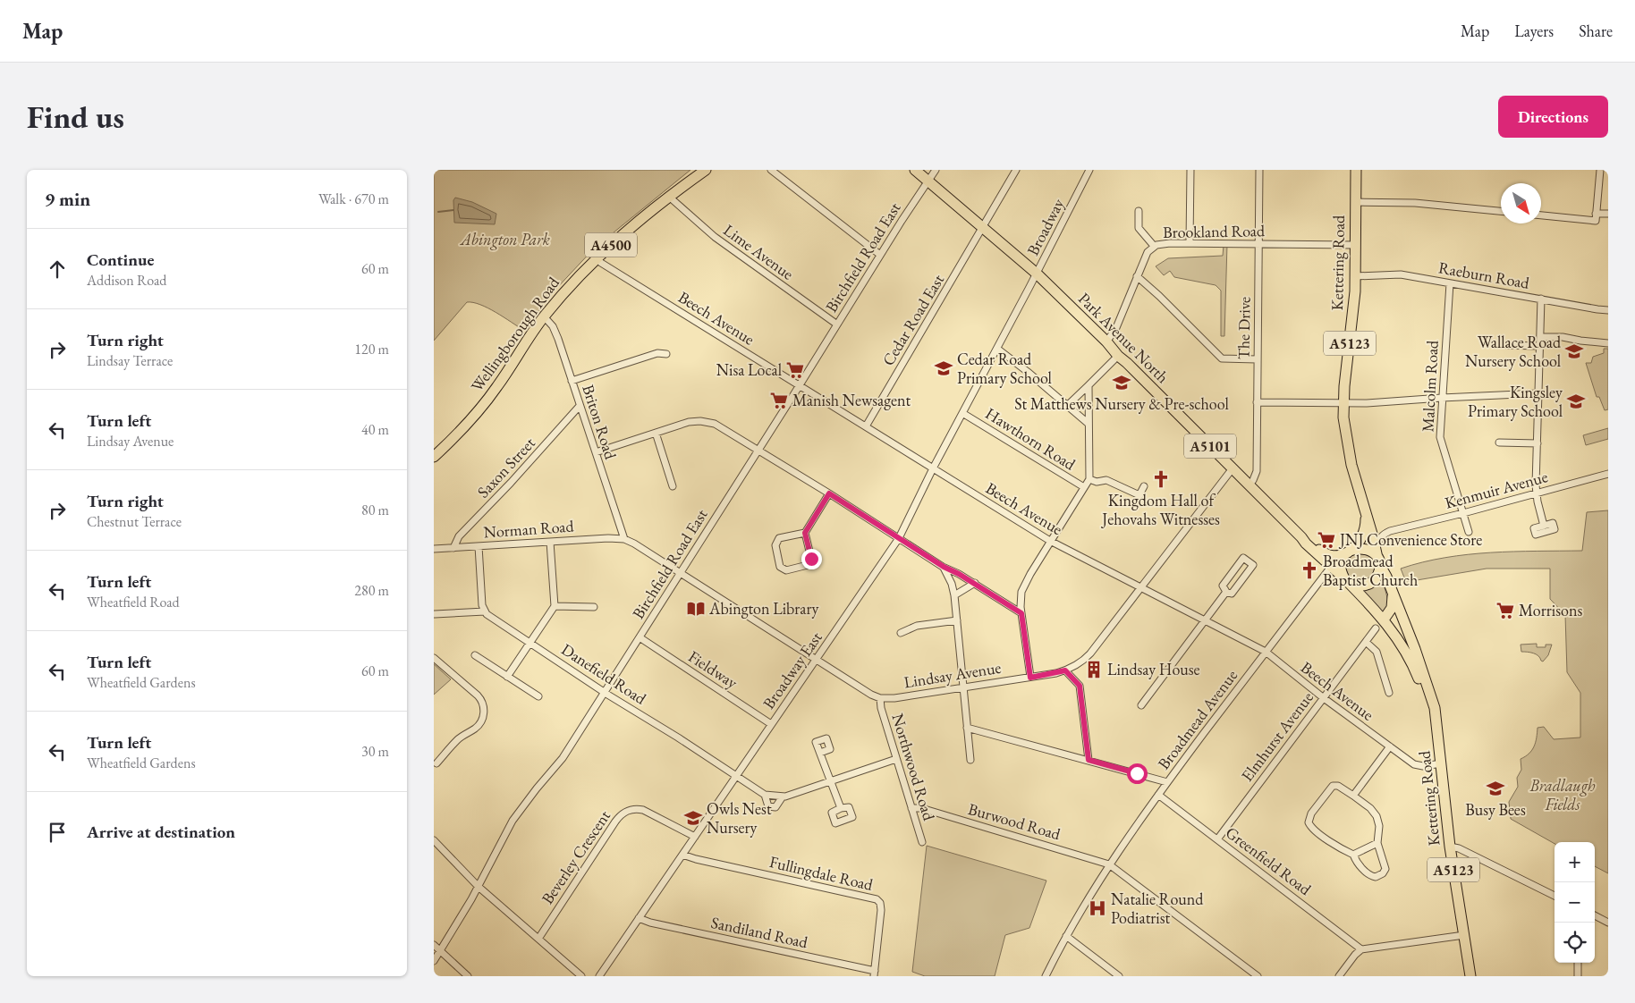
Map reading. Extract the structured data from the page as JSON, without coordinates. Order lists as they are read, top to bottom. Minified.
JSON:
{"streets":{"main road":["A4500","Kettering Road","Wellingborough Road","Park Avenue North","A5123","A5101"],"street":["Broadway","Brookland Road","Lime Avenue","Birchfield Road East","Raeburn Road","Beech Avenue","Cedar Road East","The Drive","Malcolm Road","Briton Road","Hawthorn Road","Saxon Street","Kenmuir Avenue","Norman Road","Fieldway","Broadway East","Danefield Road","Lindsay Avenue","Broadmead Avenue","Elmhurst Avenue","Northwood Road","Burwood Road","Beverley Crescent","Greenfield Road","Fullingdale Road","Sandiland Road"]},"crossings":[["Broadway","Park Avenue North"],["Broadway","Broadway East"],["Brookland Road","Kettering Road"],["Brookland Road","The Drive"],["Brookland Road","Park Avenue North"],["Lime Avenue","Birchfield Road East"],["Lime Avenue","Wellingborough Road"],["Birchfield Road East","Beech Avenue"],["Birchfield Road East","Park Avenue North"],["Birchfield Road East","Fieldway"],["Birchfield Road East","Danefield Road"],["Kettering Road","Raeburn Road"],["Kettering Road","Beech Avenue"],["Kettering Road","Park Avenue North"],["Kettering Road","Kenmuir Avenue"],["Kettering Road","Broadmead Avenue"],["Raeburn Road","Malcolm Road"],["Beech Avenue","Cedar Road East"],["Beech Avenue","Wellingborough Road"],["Beech Avenue","Broadway East"],["Beech Avenue","Lindsay Avenue"],["Beech Avenue","Broadmead Avenue"],["Beech Avenue","Elmhurst Avenue"],["Cedar Road East","Park Avenue North"],["The Drive","Park Avenue North"],["Wellingborough Road","Briton Road"],["Park Avenue North","Broadway East"],["Park Avenue North","Lindsay Avenue"],["Park Avenue North","Broadmead Avenue"],["Malcolm Road","Kenmuir Avenue"],["Briton Road","Saxon Street"],["Briton Road","Norman Road"],["Hawthorn Road","Broadway East"],["Saxon Street","Norman Road"],["Fieldway","Broadway East"],["Broadway East","Danefield Road"],["Broadway East","Beverley Crescent"],["Broadway East","Fullingdale Road"],["Broadway East","Sandiland Road"],["Danefield Road","Northwood Road"],["Lindsay Avenue","Northwood Road"],["Broadmead Avenue","Burwood Road"],["Broadmead Avenue","Greenfield Road"],["Elmhurst Avenue","Greenfield Road"],["Northwood Road","Burwood Road"],["Fullingdale Road","Sandiland Road"]],"parks":["Abington Park","Bradlaugh Fields"],"places":{"school or university":["Wallace Road Nursery School","Cedar Road Primary School","St Matthews Nursery & Pre-school","Kingsley Primary School","Busy Bees","Owls Nest Nursery"],"supermarket":["Nisa Local","Manish Newsagent","JNJ Convenience Store","Morrisons"],"church":["Kingdom Hall of Jehovahs Witnesses","Broadmead Baptist Church"],"library":["Abington Library"],"building":["Lindsay House"],"hospital":["Natalie Round Podiatrist"]},"north":"bottom right","page":{"header":"Map","nav":["Map","Layers","Share"],"buttons":"Directions","title":"Find us","heading":["9 min","Walk · 670 m"],"list":[["Continue","Addison Road","60 m"],["Turn right","Lindsay Terrace","120 m"],["Turn left","Lindsay Avenue","40 m"],["Turn right","Chestnut Terrace","80 m"],["Turn left","Wheatfield Road","280 m"],["Turn left","Wheatfield Gardens","60 m"],["Turn left","Wheatfield Gardens","30 m"],"Arrive at destination"],"map_buttons":["+","−"]}}
